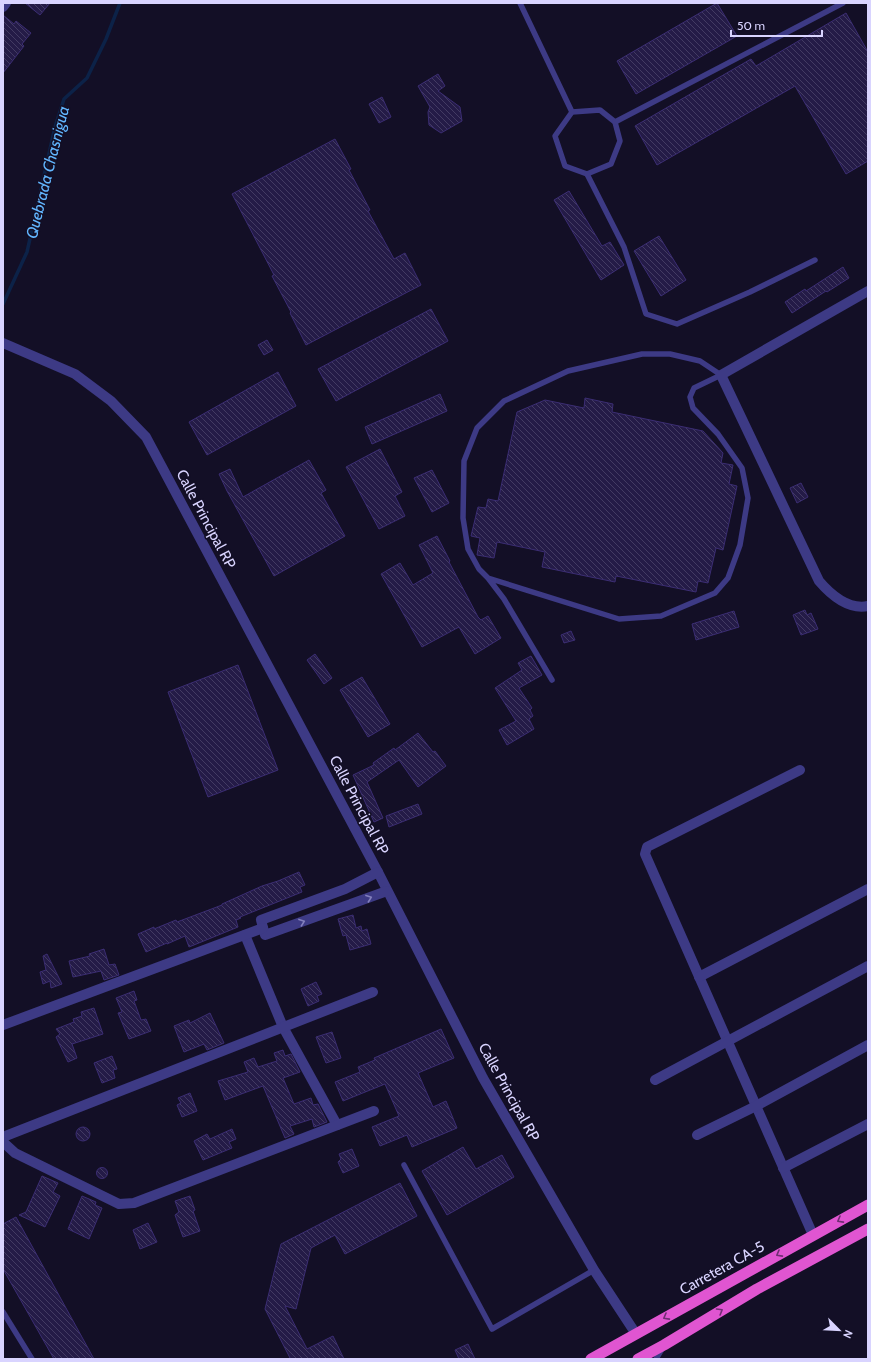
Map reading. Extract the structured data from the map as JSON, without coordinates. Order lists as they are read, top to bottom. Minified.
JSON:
{"streets":{"highway":["Carretera CA-5"],"street":["Calle Principal RP"]},"crossings":[["Calle Principal RP","Carretera CA-5"]],"water":["Quebrada Chasnigua"],"scale_bar":"50 m","north":"bottom right"}
